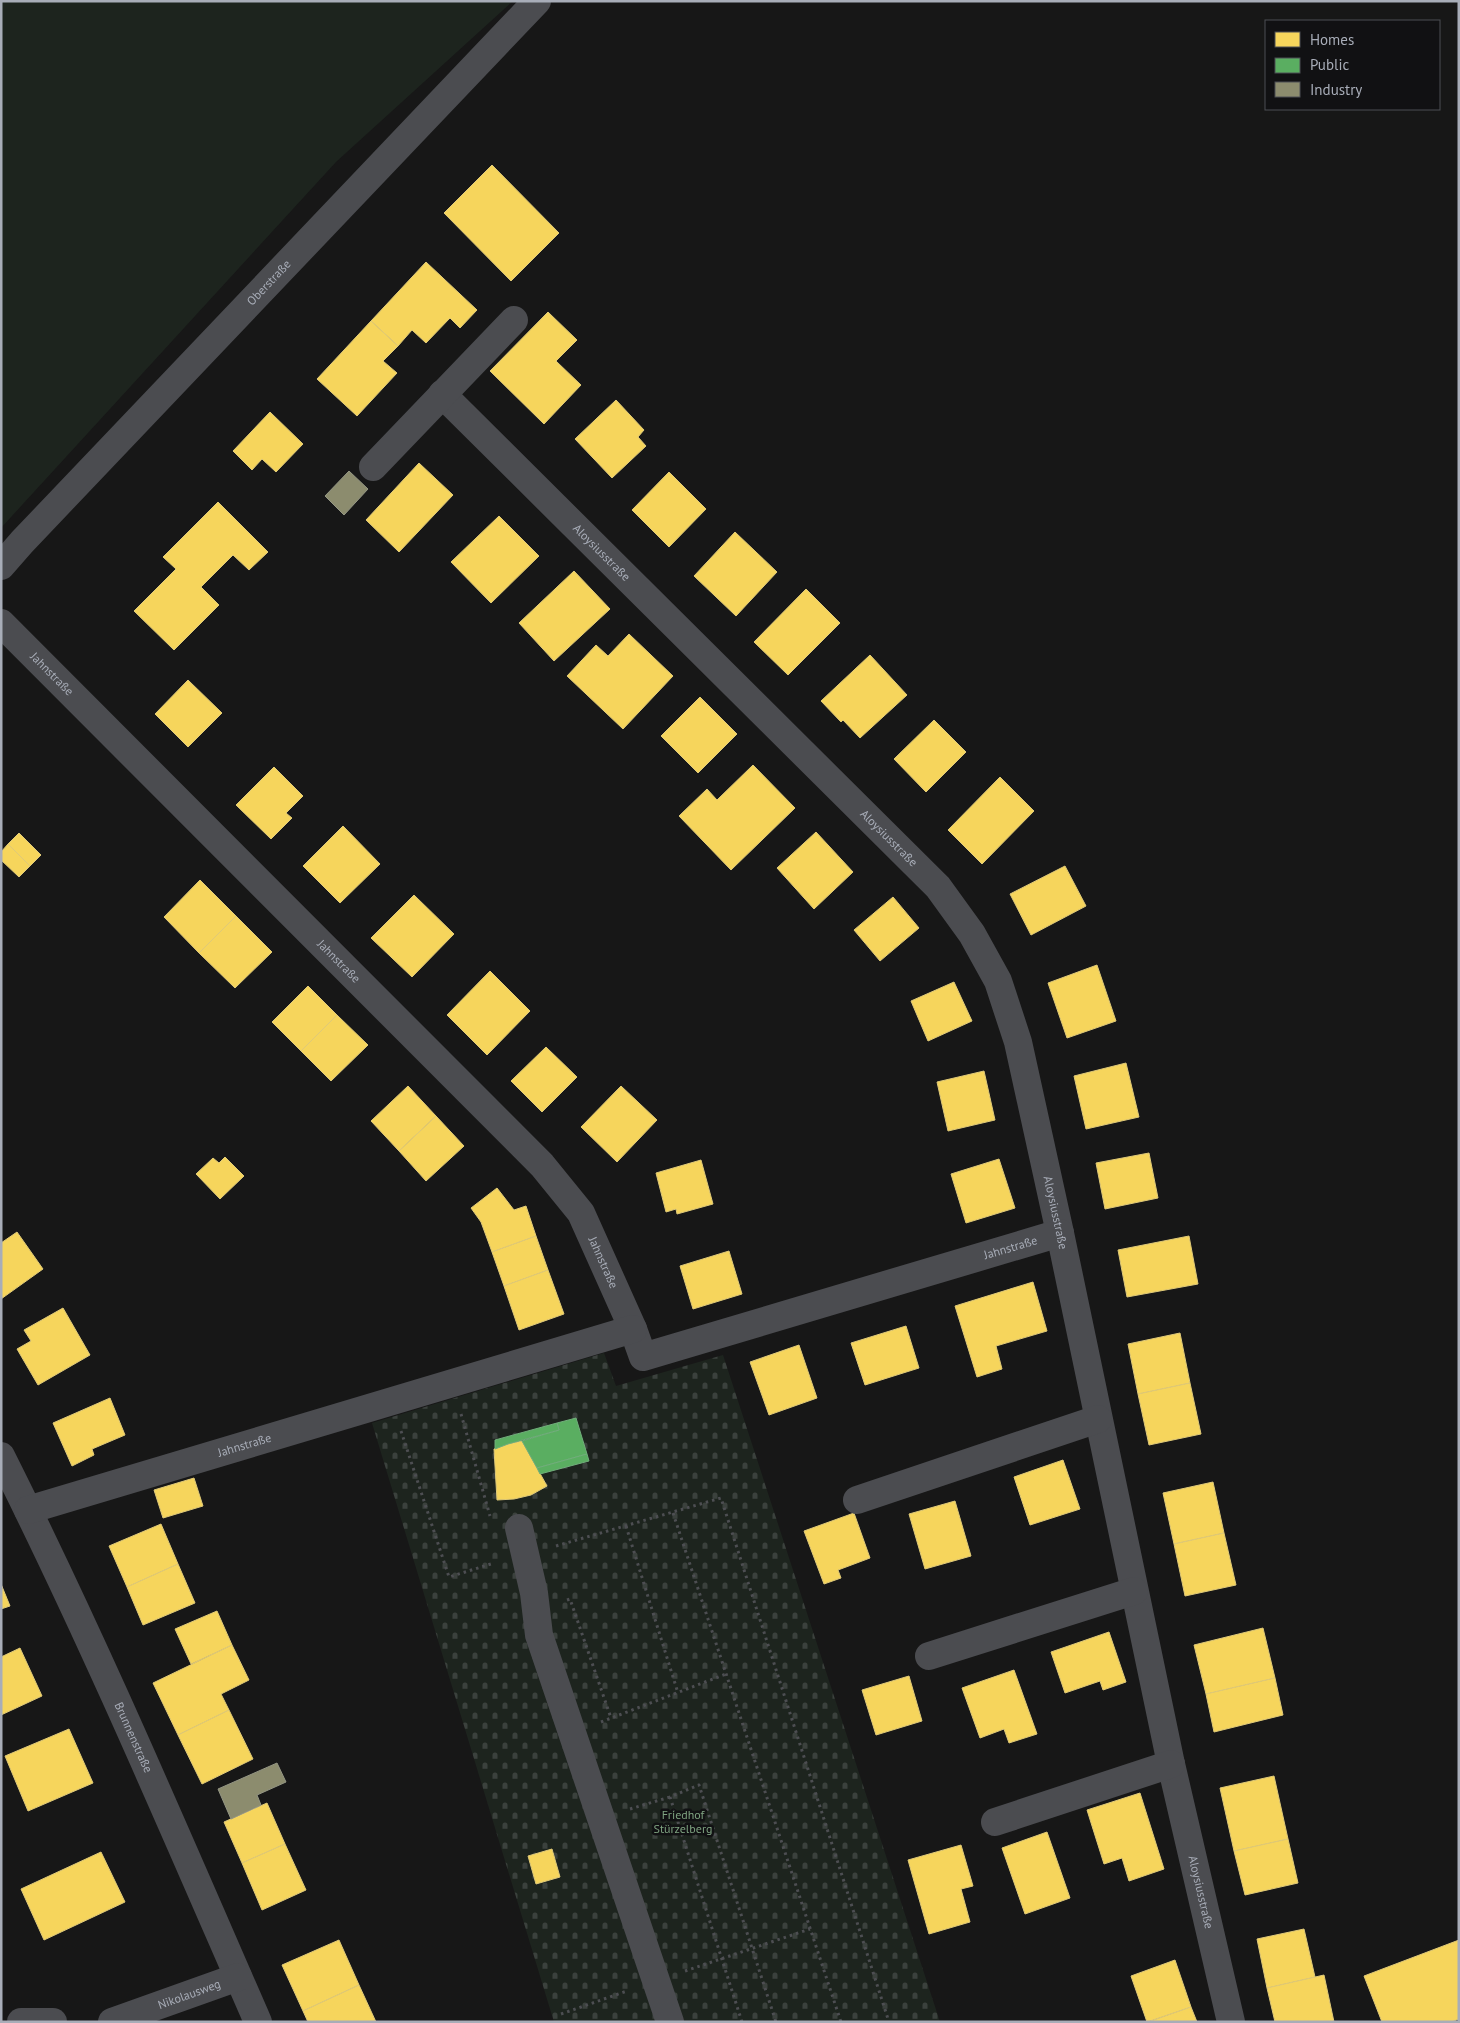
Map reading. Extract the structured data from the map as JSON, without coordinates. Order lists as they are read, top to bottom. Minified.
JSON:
{"streets":{"street":["Oberstraße","Aloysiusstraße","Jahnstraße","Brunnenstraße","Nikolausweg"]},"crossings":[["Aloysiusstraße","Jahnstraße"],["Jahnstraße","Brunnenstraße"],["Brunnenstraße","Nikolausweg"]],"parks":["Friedhof Stürzelberg"],"legend":["Homes","Public","Industry"]}
